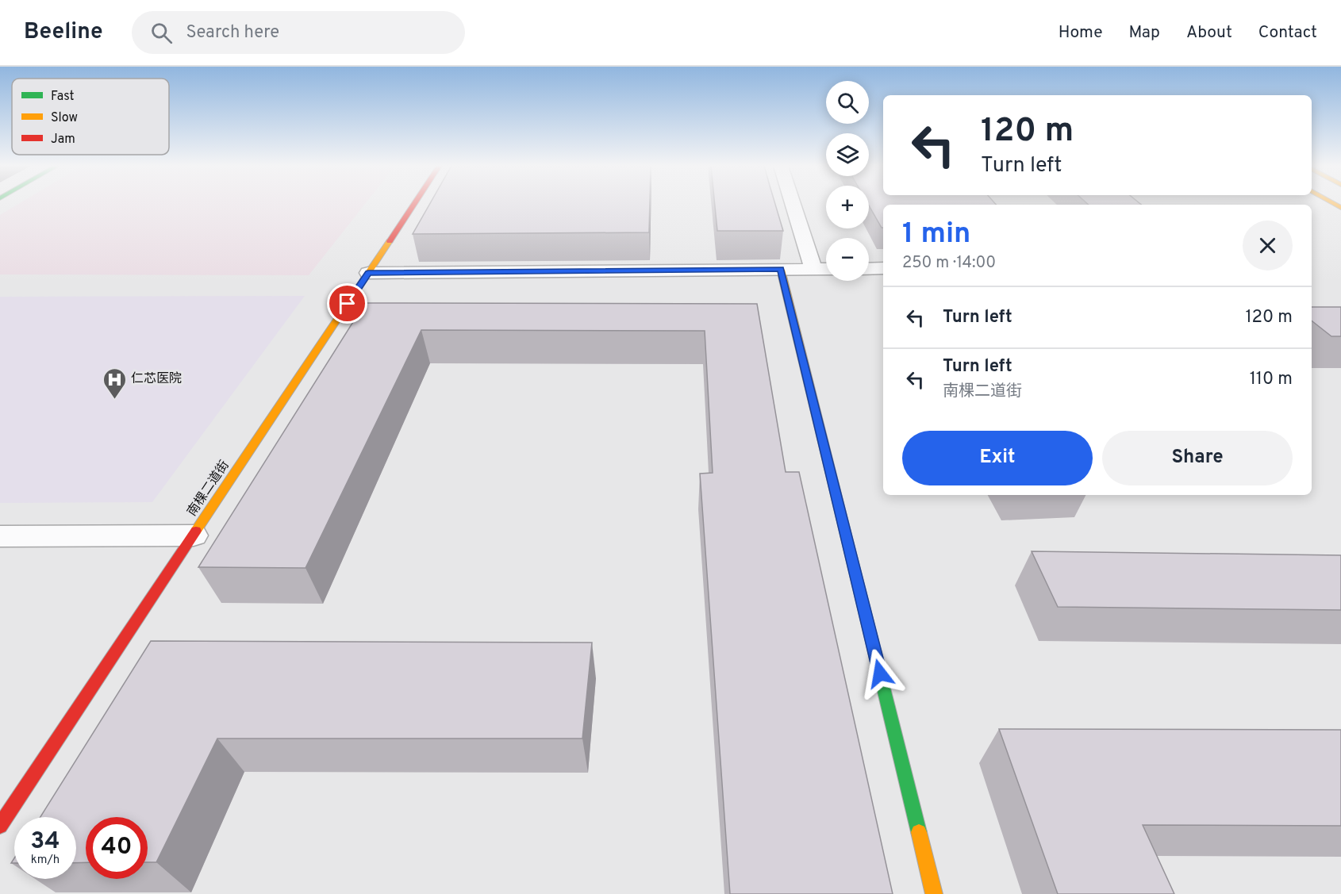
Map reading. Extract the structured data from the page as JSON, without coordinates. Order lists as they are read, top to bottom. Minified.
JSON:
{"streets":{"main road":["南棵二道街"]},"places":{"hospital":["仁芯医院"]},"legend":["Fast","Slow","Jam"],"page":{"header":"Beeline","search":"Search here","nav":["Home","Map","About","Contact"],"map_buttons":["+","−"],"turn":["120 m","Turn left"],"heading":["1 min","250 m · 14:00"],"list":[{"name":"Turn left","value":"120 m"},{"name":"Turn left","note":"南棵二道街","value":"110 m"}],"buttons":["Exit","Share"],"speed":"34 km/h","limit":"40"}}
